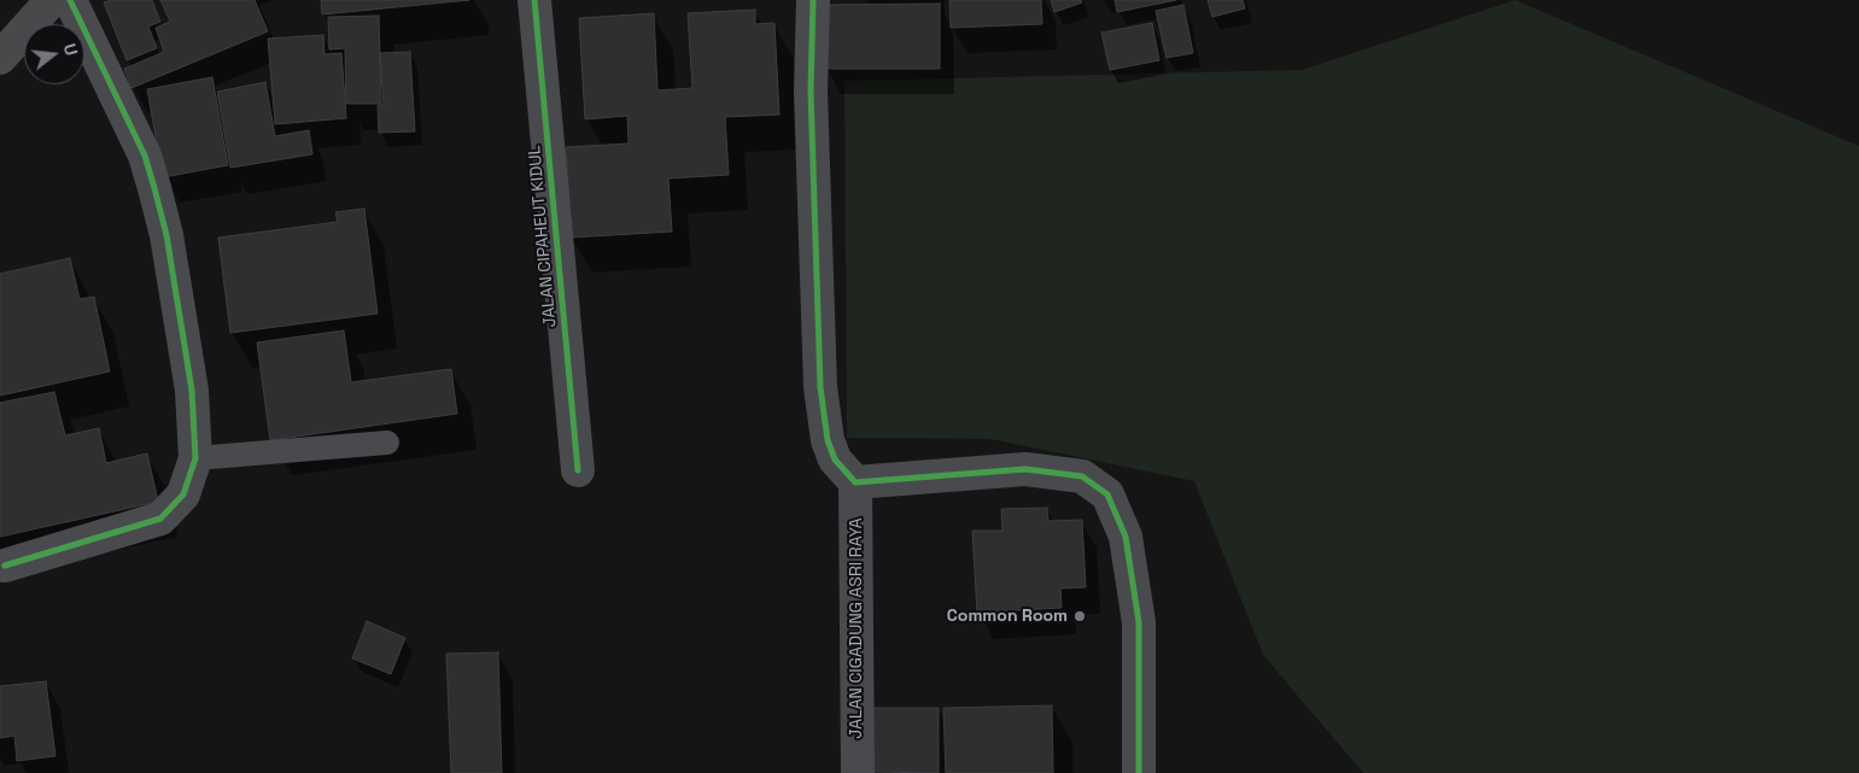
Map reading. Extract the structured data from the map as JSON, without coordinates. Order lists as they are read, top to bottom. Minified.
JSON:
{"streets":{"street":["JALAN CIPAHEUT KIDUL","JALAN CIGADUNG ASRI RAYA"]},"places":["Common Room"],"north":"right"}
